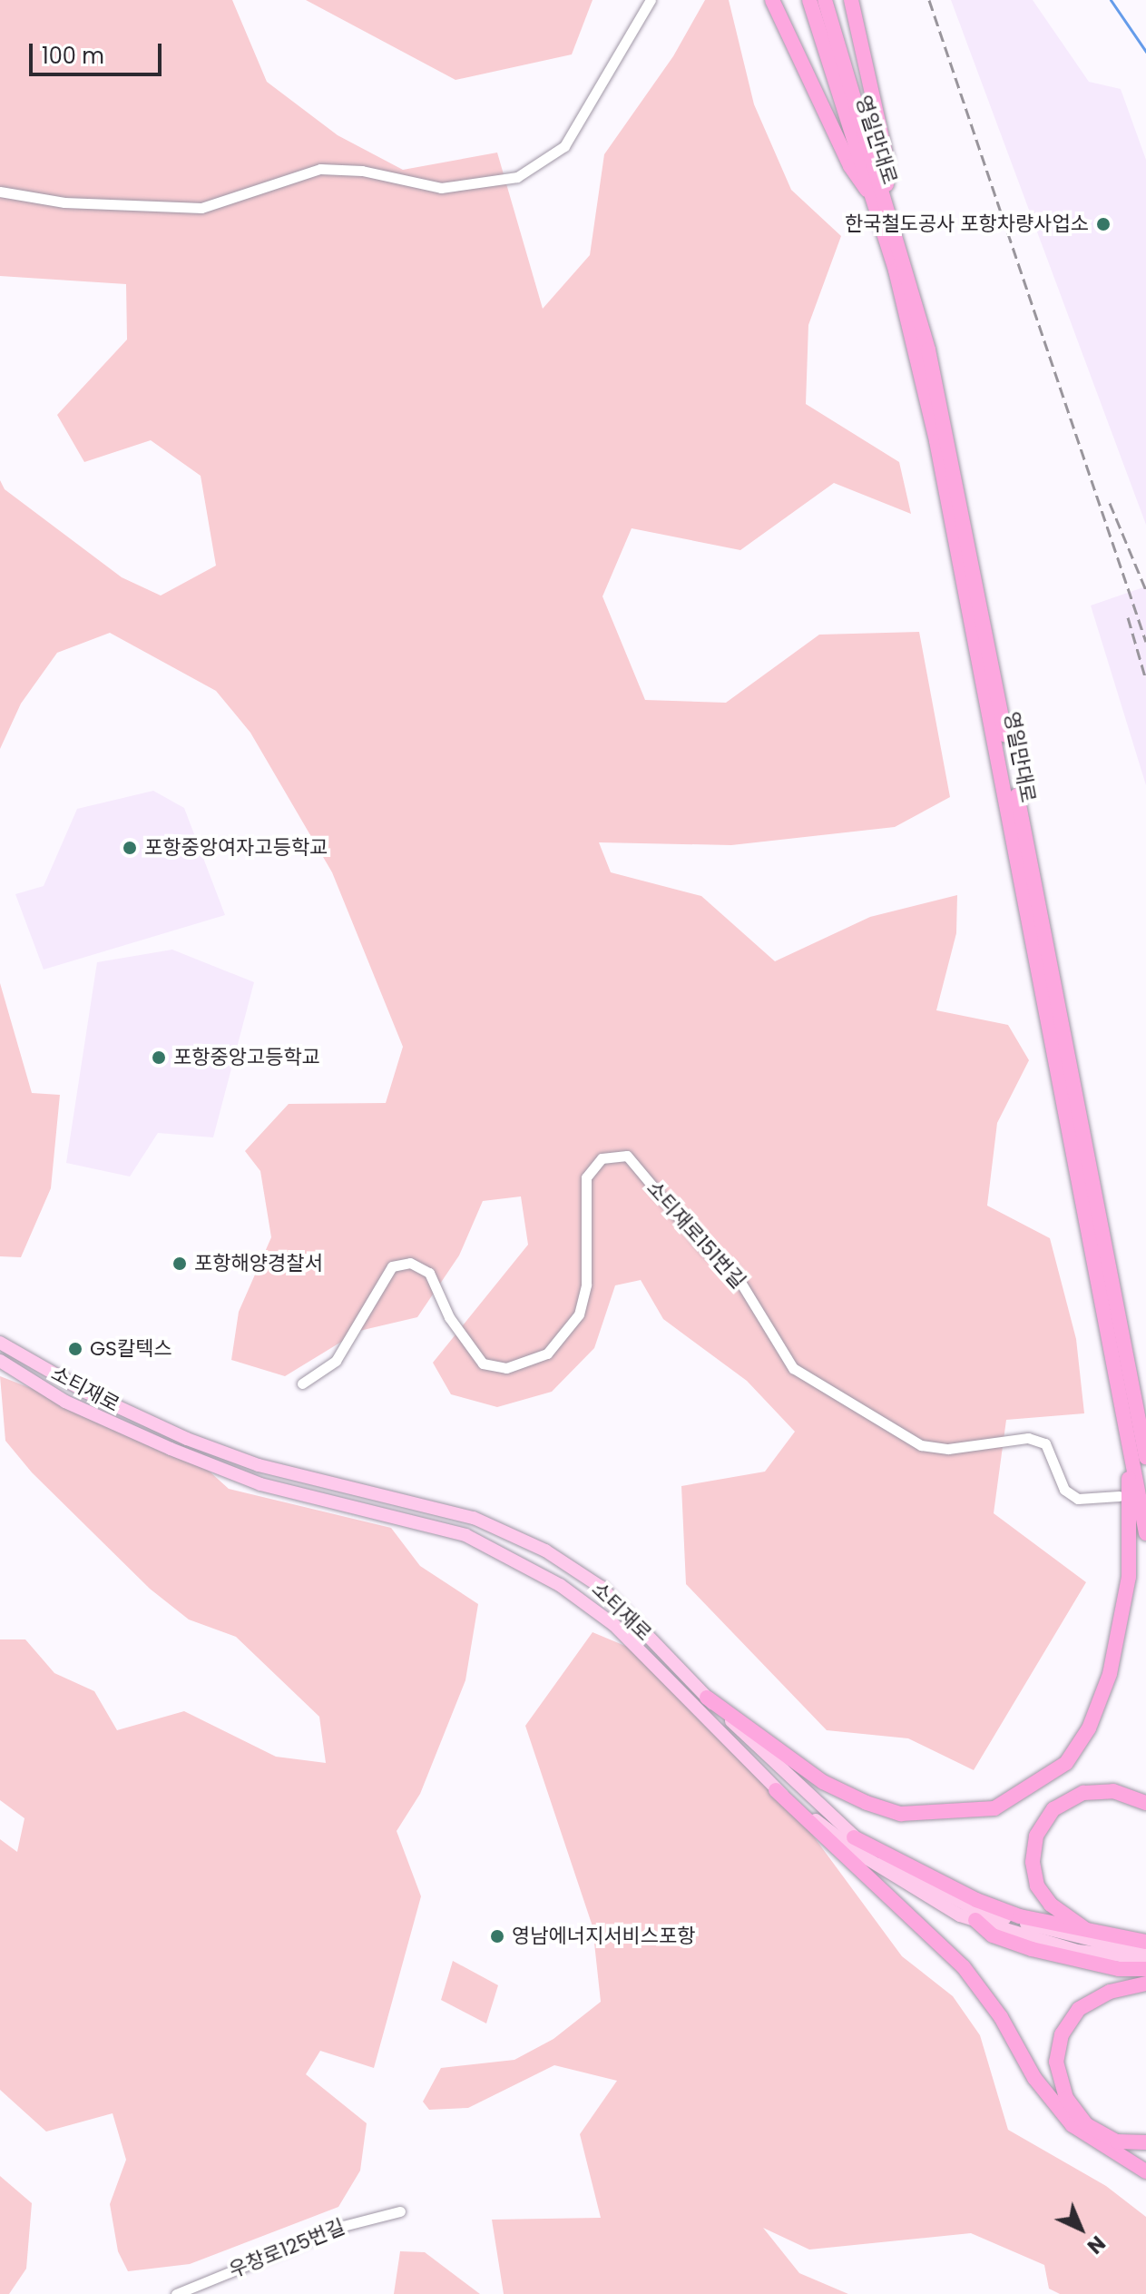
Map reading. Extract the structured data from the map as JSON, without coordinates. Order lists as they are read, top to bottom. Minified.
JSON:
{"streets":{"highway":["영일만대로"],"main road":["소티재로"],"street":["소티재로151번길","우창로125번길"]},"places":["한국철도공사 포항차량사업소","포항중앙여자고등학교","포항중앙고등학교","포항해양경찰서","GS칼텍스","영남에너지서비스포항"],"scale_bar":"100 m","north":"bottom right"}
